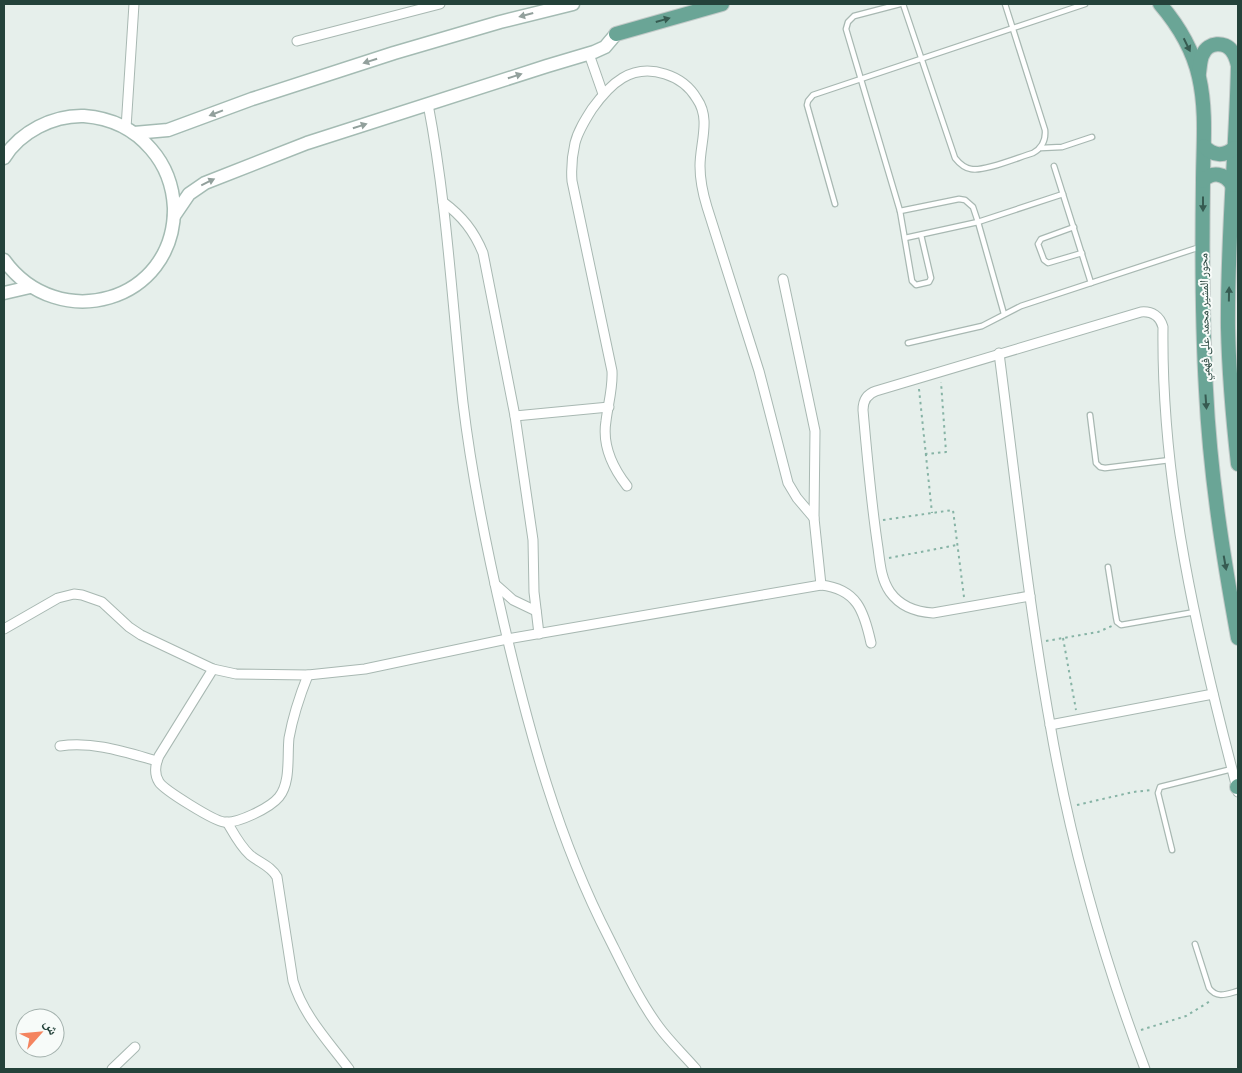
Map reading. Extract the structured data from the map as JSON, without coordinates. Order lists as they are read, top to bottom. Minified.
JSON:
{"streets":{"main road":["محور المشير محمد على فهمي"]},"north":"top right"}
